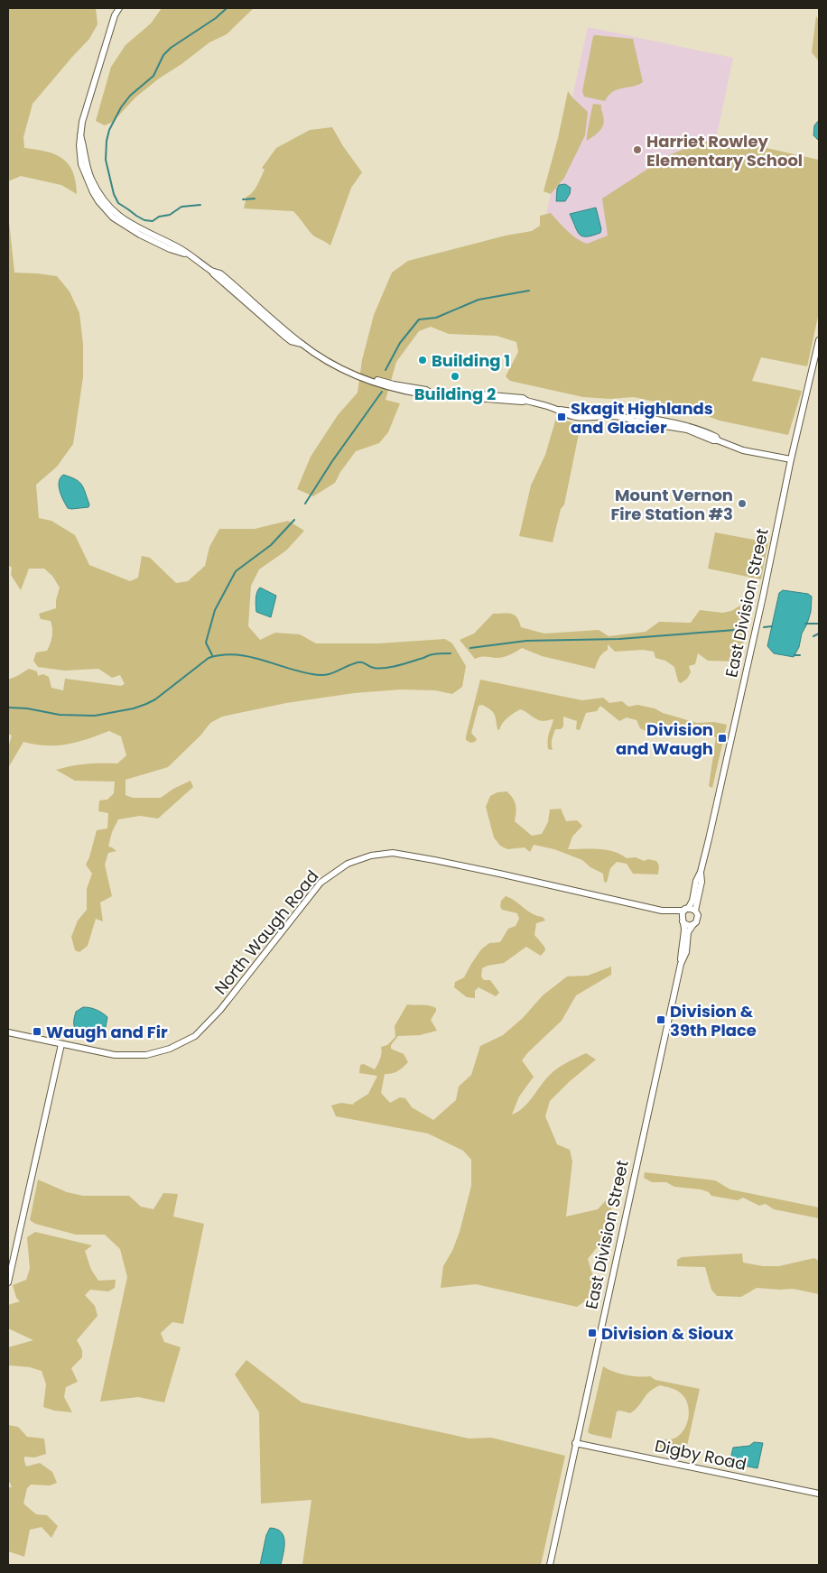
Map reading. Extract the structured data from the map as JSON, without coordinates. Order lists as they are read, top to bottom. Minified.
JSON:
{"streets":{"street":["East Division Street","North Waugh Road","Digby Road"]},"crossings":[["East Division Street","North Waugh Road"],["East Division Street","Digby Road"]],"places":{"other":["Harriet Rowley Elementary School","Building 1","Building 2","Mount Vernon Fire Station #3"],"transit":["Skagit Highlands and Glacier","Division and Waugh","Division & 39th Place","Waugh and Fir","Division & Sioux"]}}
